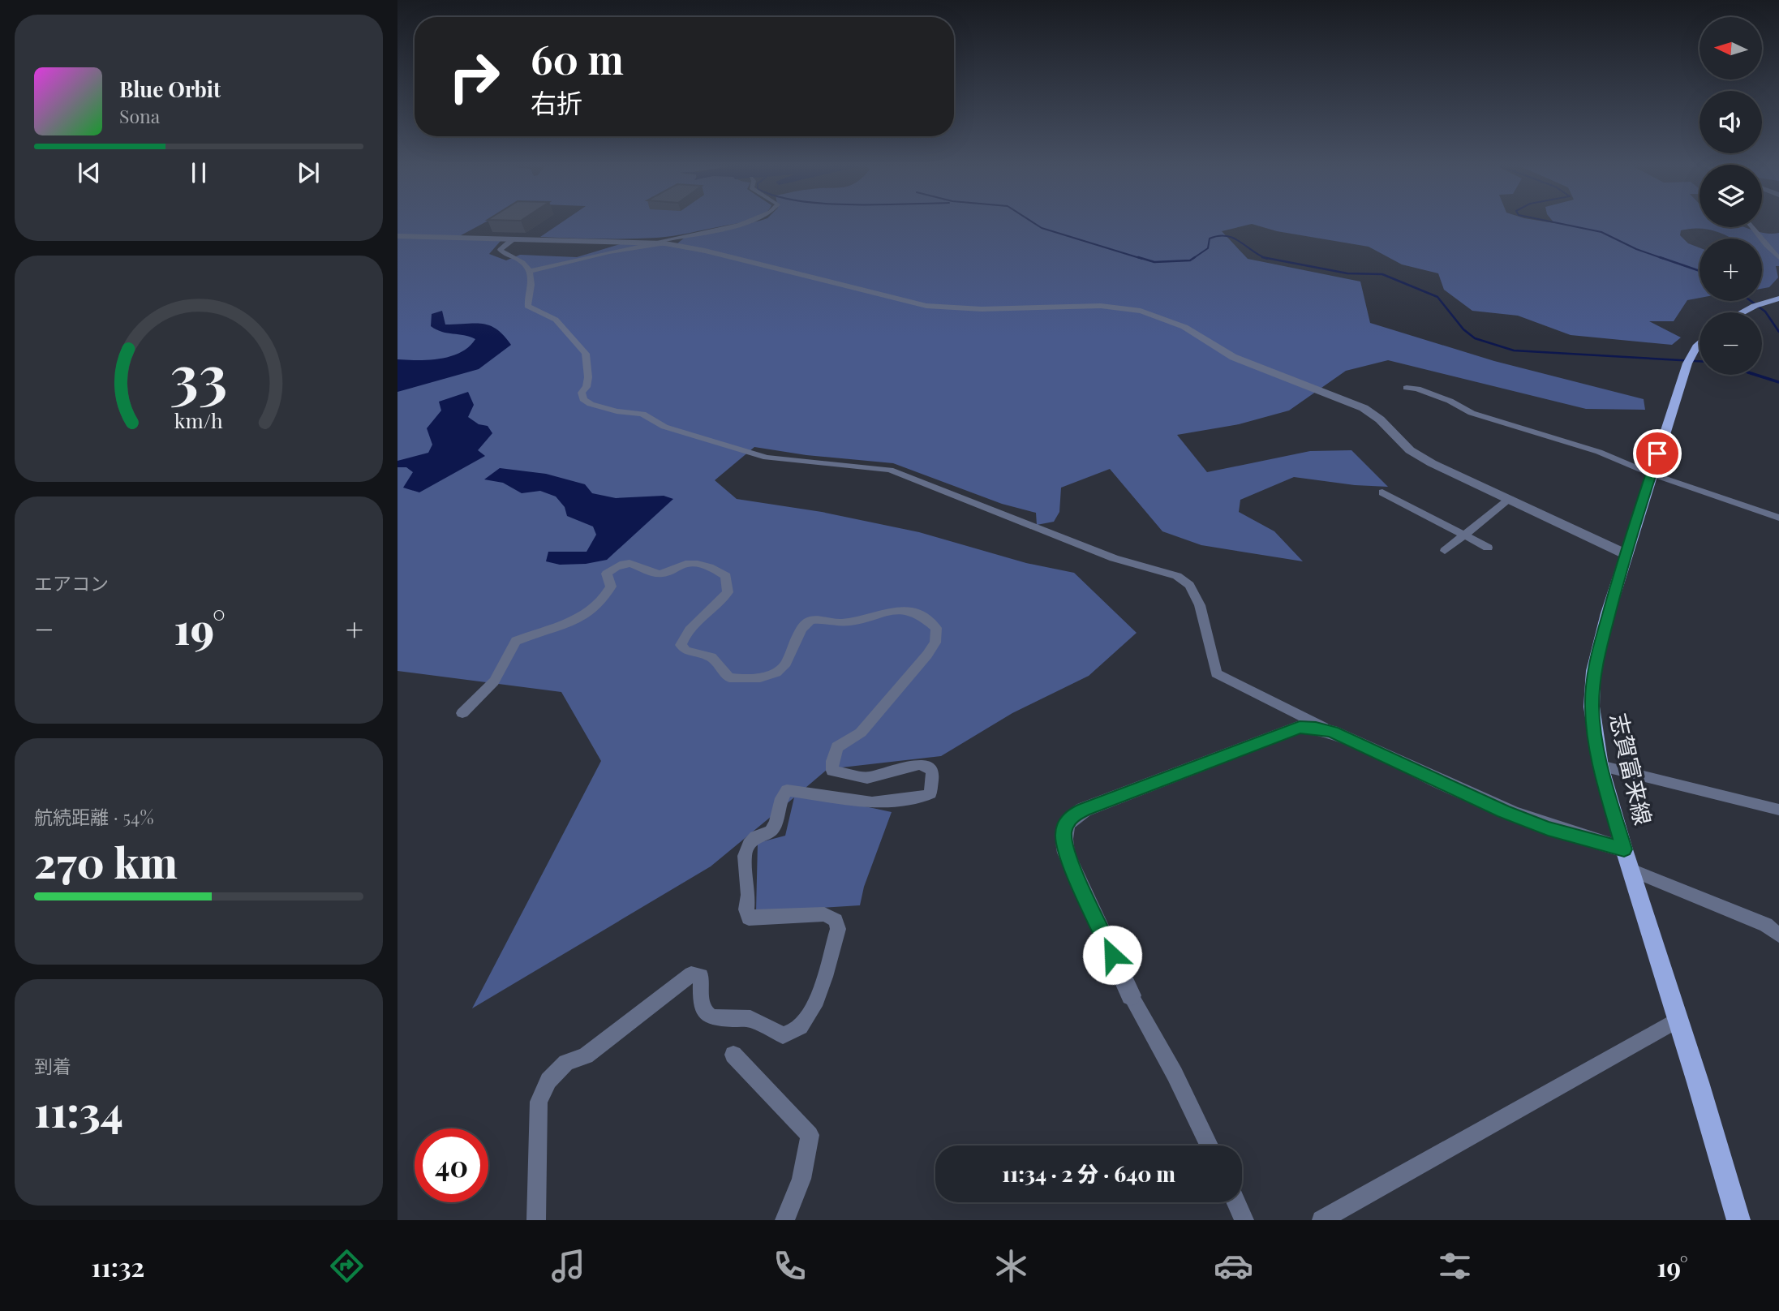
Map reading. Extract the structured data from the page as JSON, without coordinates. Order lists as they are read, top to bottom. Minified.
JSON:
{"streets":{"main road":["志賀富来線"]},"north":"left","page":{"map_buttons":["+","−"],"turn":["60 m","右折"],"song":["Blue Orbit","Sona"],"tile":["エアコン",["航続距離 · 54%","270 km"],["到着","11:34"]],"heat":["−","19°","+"],"limit":"40","trip":"11:34 · 2 分 · 640 m","tabs":["11:32","19°"],"gauge":["33","km/h"]}}
